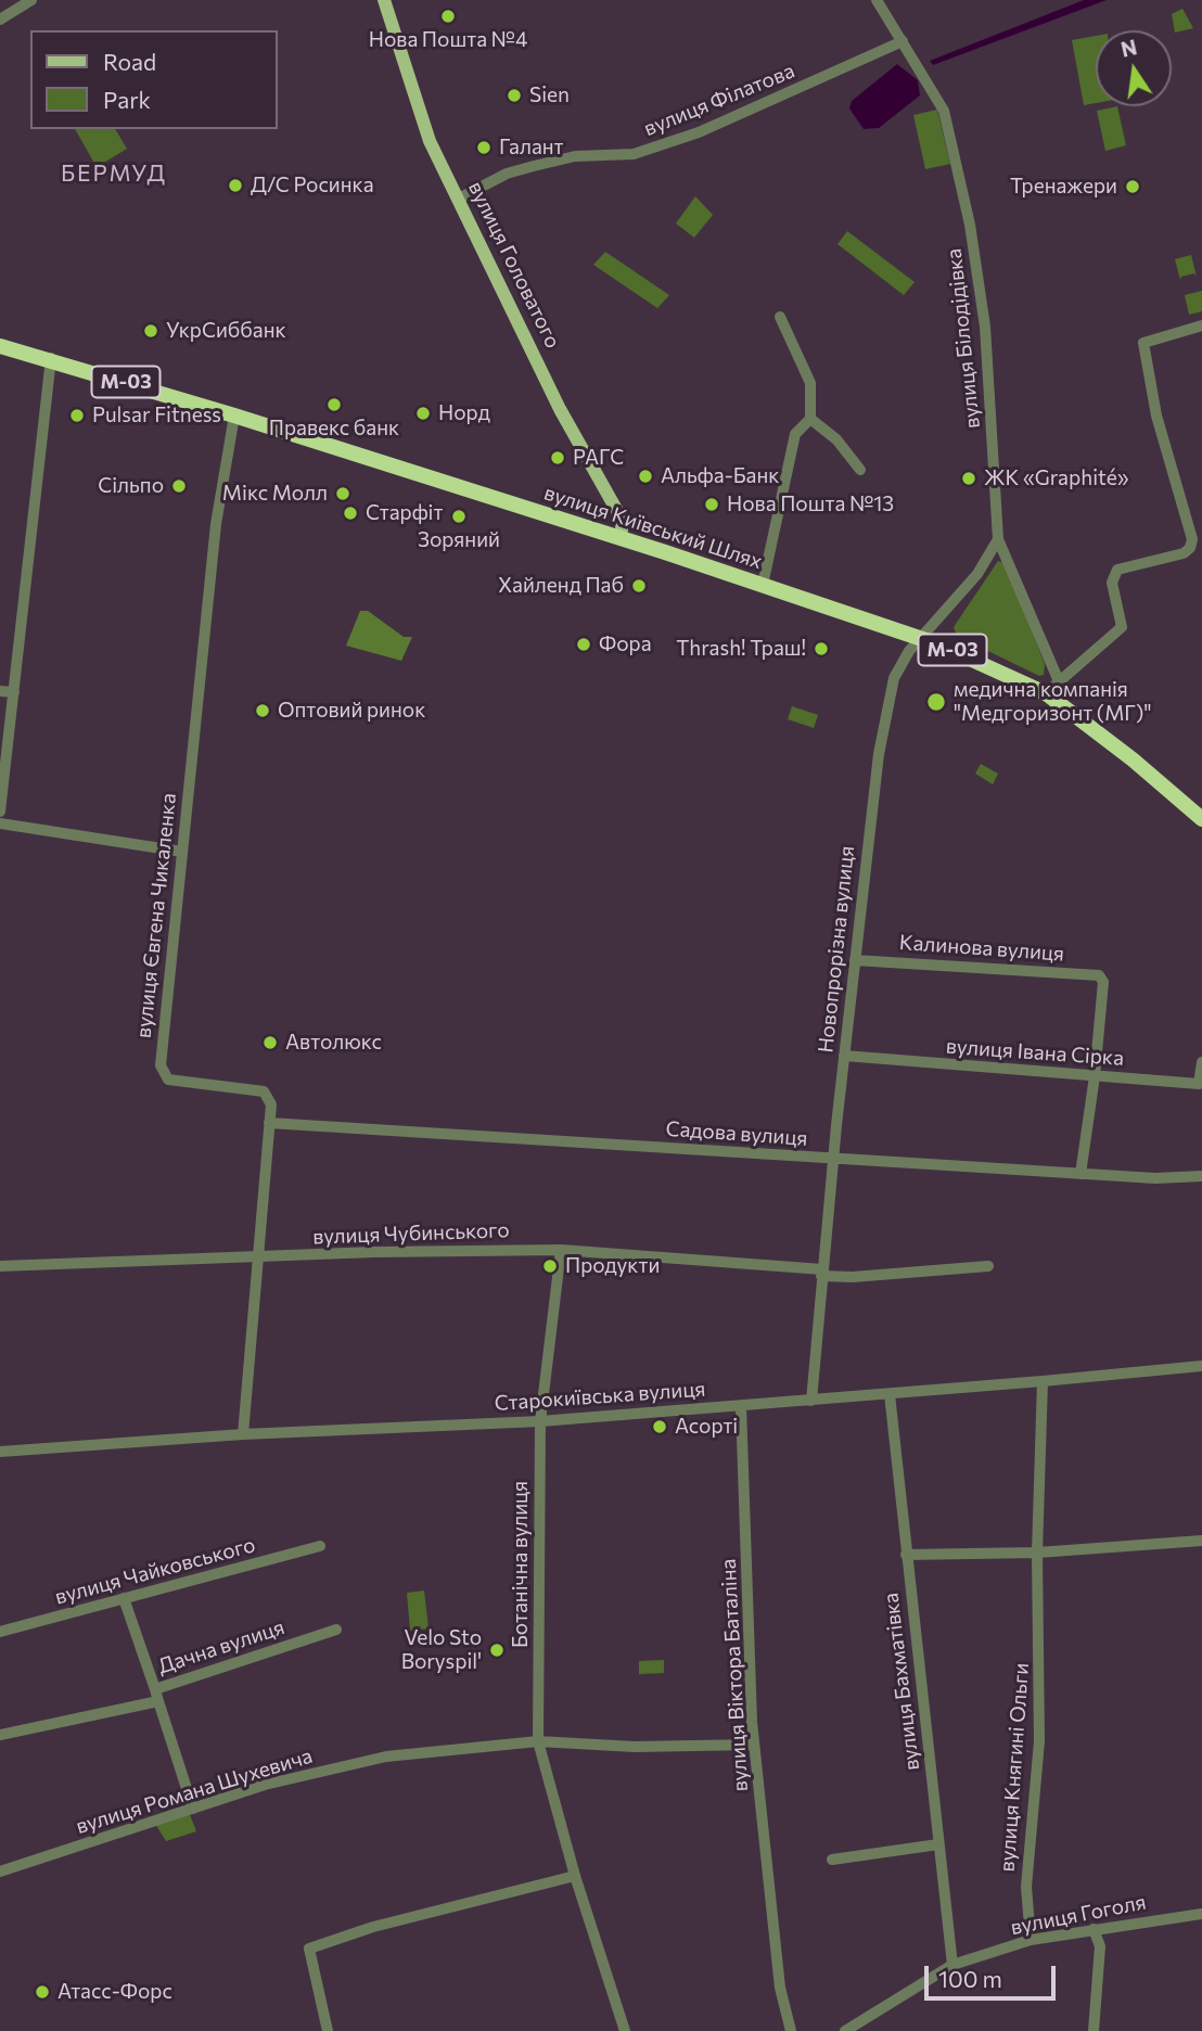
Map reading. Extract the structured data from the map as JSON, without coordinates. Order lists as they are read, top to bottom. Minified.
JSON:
{"streets":{"highway":["М-03","вулиця Київський Шлях"],"main road":["вулиця Головатого"],"street":["вулиця Філатова","вулиця Білодідівка","вулиця Євгена Чикаленка","Калинова вулиця","Новопрорізна вулиця","вулиця Івана Сірка","Садова вулиця","вулиця Чубинського","Старокиївська вулиця","Ботанічна вулиця","вулиця Чайковського","Дачна вулиця","вулиця Віктора Баталіна","вулиця Бахматівка","вулиця Княгині Ольги","вулиця Романа Шухевича","вулиця Гоголя"]},"crossings":[["вулиця Філатова","вулиця Головатого"],["вулиця Філатова","вулиця Білодідівка"],["вулиця Головатого","вулиця Київський Шлях"],["вулиця Білодідівка","Новопрорізна вулиця"],["вулиця Київський Шлях","вулиця Євгена Чикаленка"],["вулиця Київський Шлях","Новопрорізна вулиця"],["вулиця Євгена Чикаленка","Садова вулиця"],["вулиця Євгена Чикаленка","вулиця Чубинського"],["вулиця Євгена Чикаленка","Старокиївська вулиця"],["Калинова вулиця","Новопрорізна вулиця"],["Калинова вулиця","вулиця Івана Сірка"],["Новопрорізна вулиця","вулиця Івана Сірка"],["Новопрорізна вулиця","Садова вулиця"],["Новопрорізна вулиця","вулиця Чубинського"],["Новопрорізна вулиця","Старокиївська вулиця"],["вулиця Чубинського","Ботанічна вулиця"],["Старокиївська вулиця","Ботанічна вулиця"],["Старокиївська вулиця","вулиця Віктора Баталіна"],["Старокиївська вулиця","вулиця Бахматівка"],["Старокиївська вулиця","вулиця Княгині Ольги"],["Ботанічна вулиця","вулиця Романа Шухевича"],["вулиця Віктора Баталіна","вулиця Романа Шухевича"],["вулиця Бахматівка","вулиця Гоголя"],["вулиця Княгині Ольги","вулиця Гоголя"]],"districts":["БЕРМУД"],"places":["Нова Пошта №4","Sien","Галант","Д/С Росинка","Тренажери","УкрСиббанк","Правекс банк","Норд","Pulsar Fitness","РАГС","Альфа-Банк","ЖК «Graphité»","Сільпо","Мікс Молл","Нова Пошта №13","Старфіт","Зоряний","Хайленд Паб","Фора","Thrash! Траш!","медична компанія \"Медгоризонт (МГ)\"","Оптовий ринок","Автолюкс","Продукти","Асорті","Velo Sto Boryspil'","Атасс-Форс"],"legend":["Road","Park"],"scale_bar":"100 m","north":"top"}
